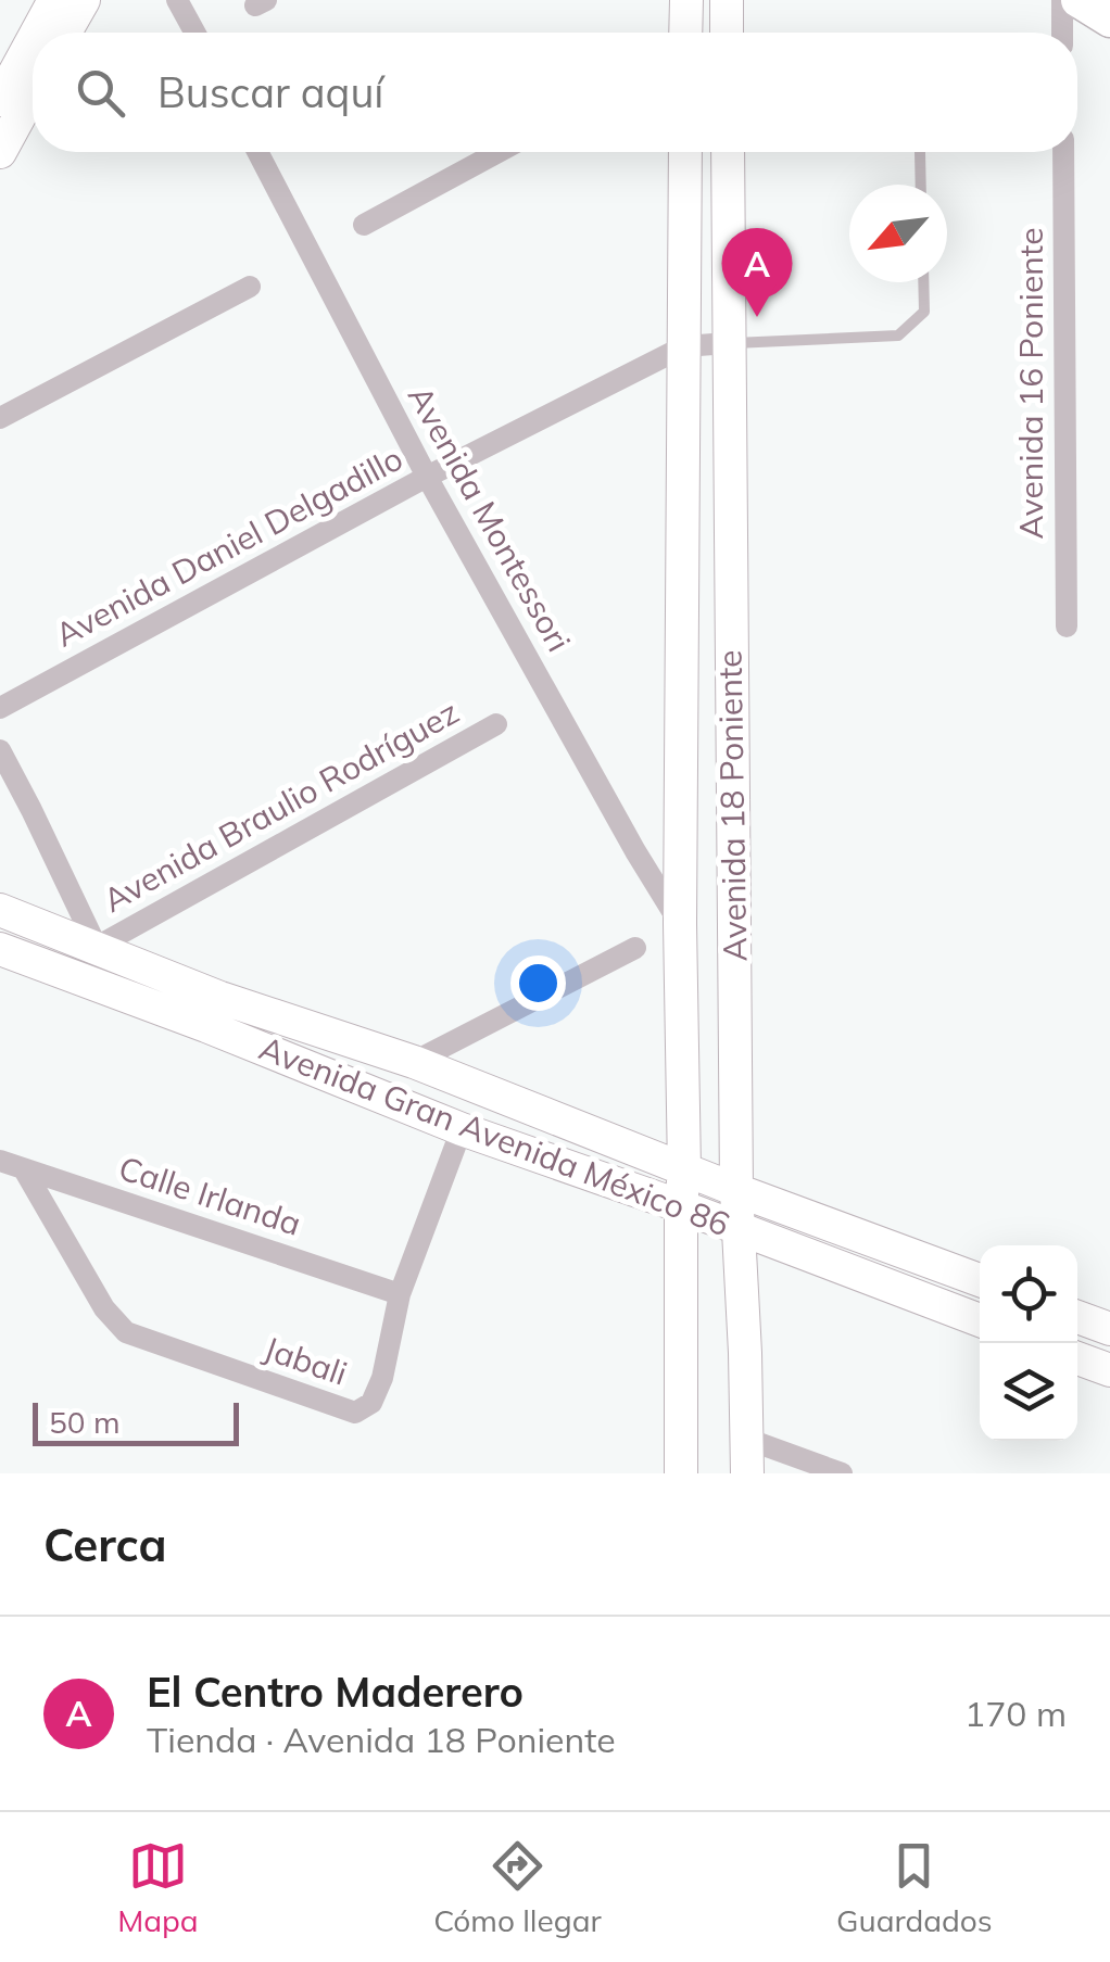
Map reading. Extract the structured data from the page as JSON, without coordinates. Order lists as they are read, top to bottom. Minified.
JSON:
{"streets":{"street":["Avenida 16 Poniente","Avenida Montessori","Avenida Daniel Delgadillo","Avenida 18 Poniente","Avenida Braulio Rodríguez","Avenida Gran Avenida México 86","Calle Irlanda","Jabali"]},"crossings":[["Avenida Montessori","Avenida Daniel Delgadillo"],["Avenida Montessori","Avenida 18 Poniente"],["Avenida Daniel Delgadillo","Avenida 18 Poniente"],["Avenida 18 Poniente","Avenida Gran Avenida México 86"],["Avenida Braulio Rodríguez","Avenida Gran Avenida México 86"],["Avenida Gran Avenida México 86","Jabali"],["Calle Irlanda","Jabali"]],"scale_bar":"50 m","north":"bottom left","page":{"search":"Buscar aquí","pins":"A","scale":"50 m","heading":"Cerca","list":[{"mark":"A","name":"El Centro Maderero","note":"Tienda · Avenida 18 Poniente","value":"170 m"}],"nav":["Mapa","Cómo llegar","Guardados"]}}
